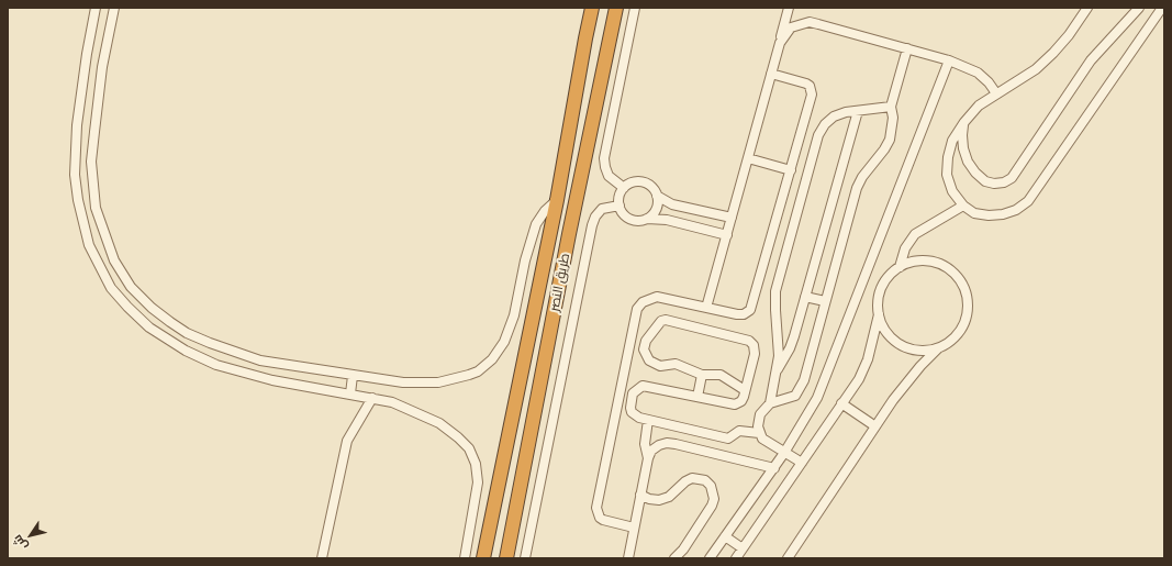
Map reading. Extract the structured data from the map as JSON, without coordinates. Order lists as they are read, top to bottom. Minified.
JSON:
{"streets":{"highway":["طريق النصر"]},"north":"bottom left"}
